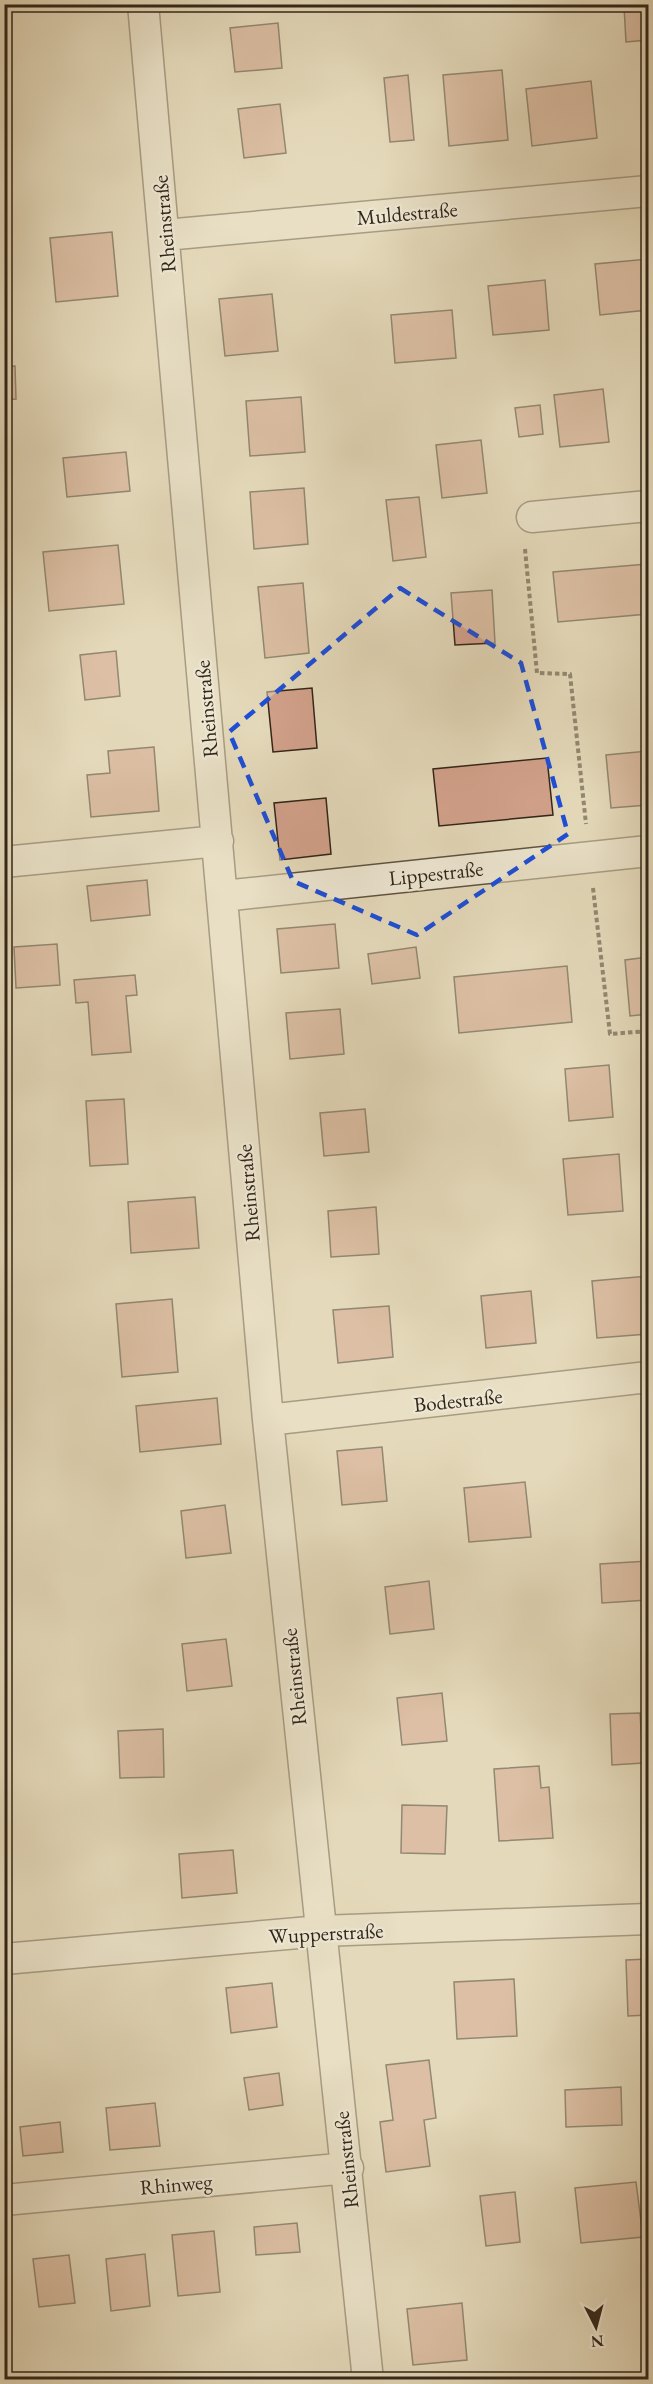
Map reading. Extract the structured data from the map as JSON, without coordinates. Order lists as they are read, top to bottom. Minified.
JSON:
{"streets":{"street":["Muldestraße","Rheinstraße","Lippestraße","Bodestraße","Wupperstraße","Rhinweg"]},"crossings":[["Muldestraße","Rheinstraße"],["Rheinstraße","Lippestraße"],["Rheinstraße","Bodestraße"],["Rheinstraße","Wupperstraße"],["Rheinstraße","Rhinweg"]],"north":"bottom"}
